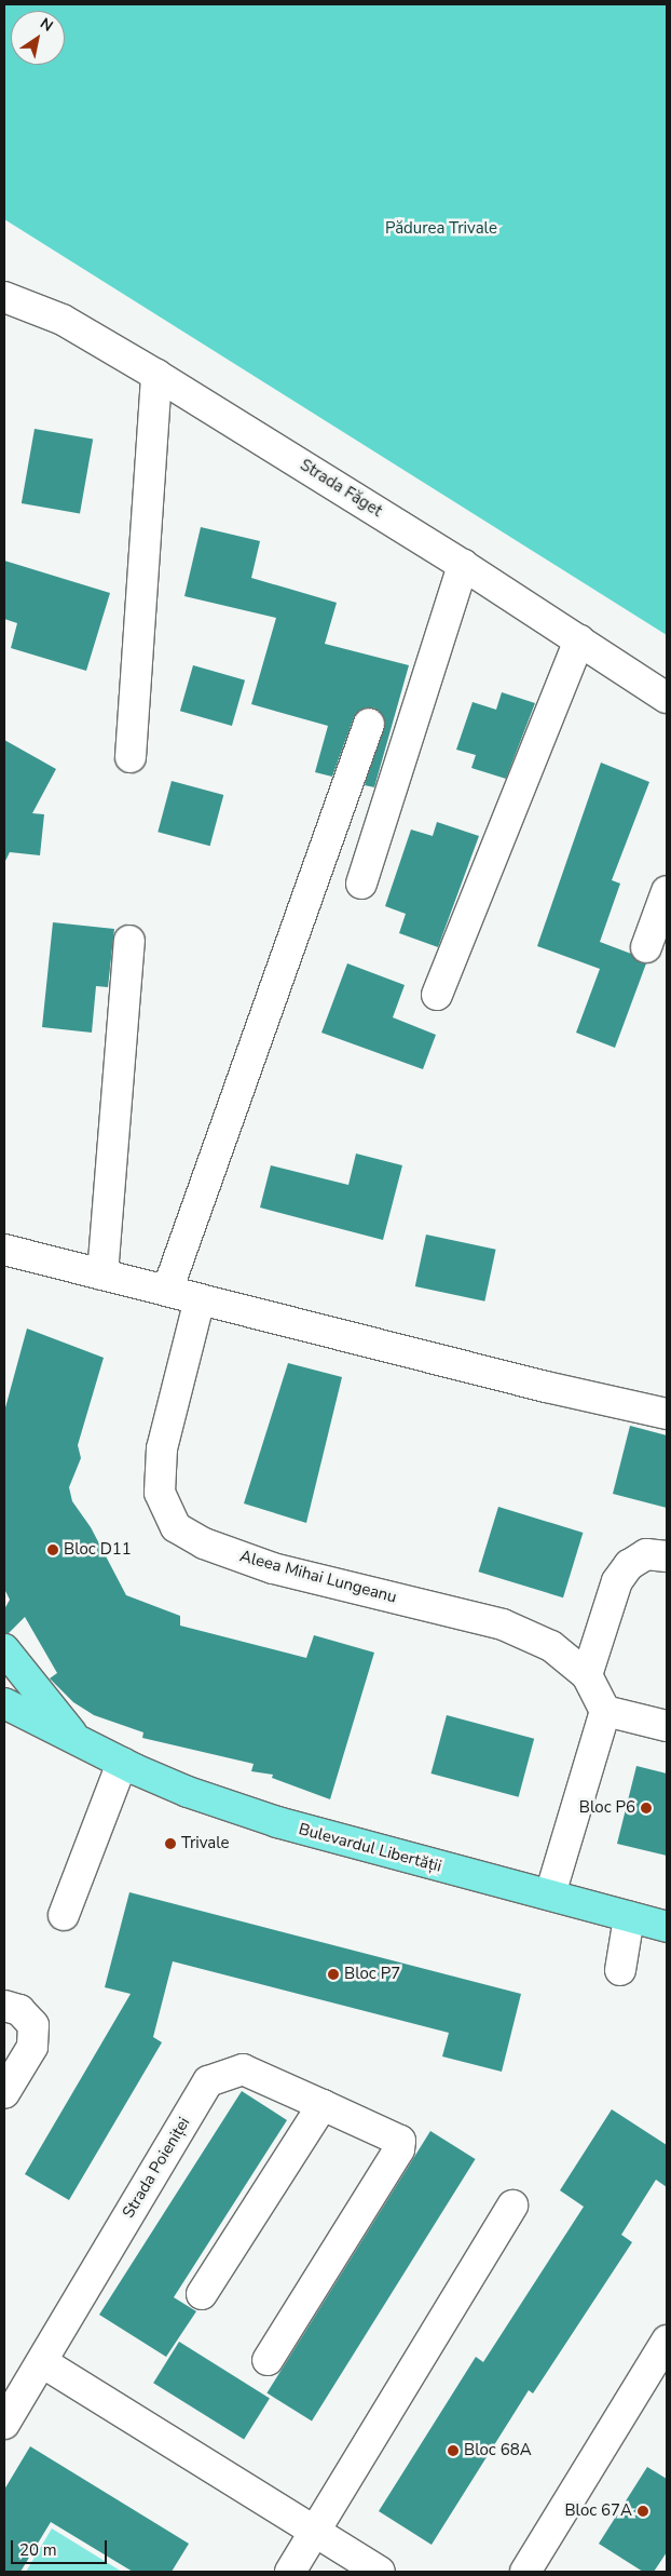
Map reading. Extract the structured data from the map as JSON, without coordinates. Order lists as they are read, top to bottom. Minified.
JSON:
{"streets":{"main road":["Bulevardul Libertății"],"street":["Strada Făget","Aleea Mihai Lungeanu","Strada Poieniței"]},"parks":["Pădurea Trivale"],"places":["Bloc D11","Bloc P6","Trivale","Bloc P7","Bloc 68A","Bloc 67A"],"scale_bar":"20 m","north":"top right"}
